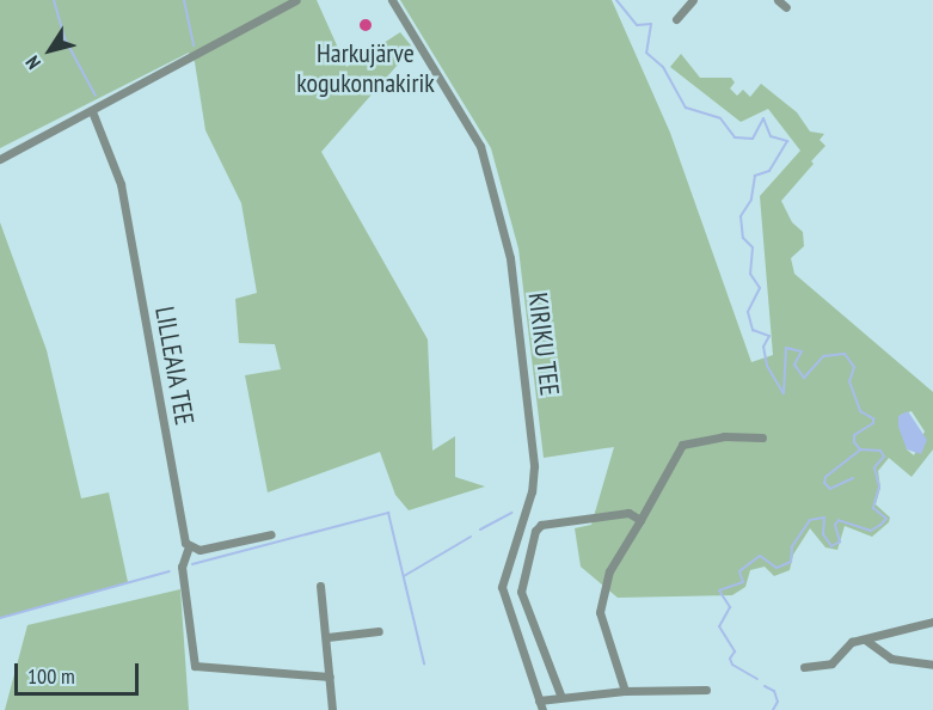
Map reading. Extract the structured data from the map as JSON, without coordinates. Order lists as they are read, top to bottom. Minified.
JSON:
{"streets":{"street":["KIRIKU TEE","LILLEAIA TEE"]},"places":["Harkujärve kogukonnakirik"],"scale_bar":"100 m","north":"bottom left"}
